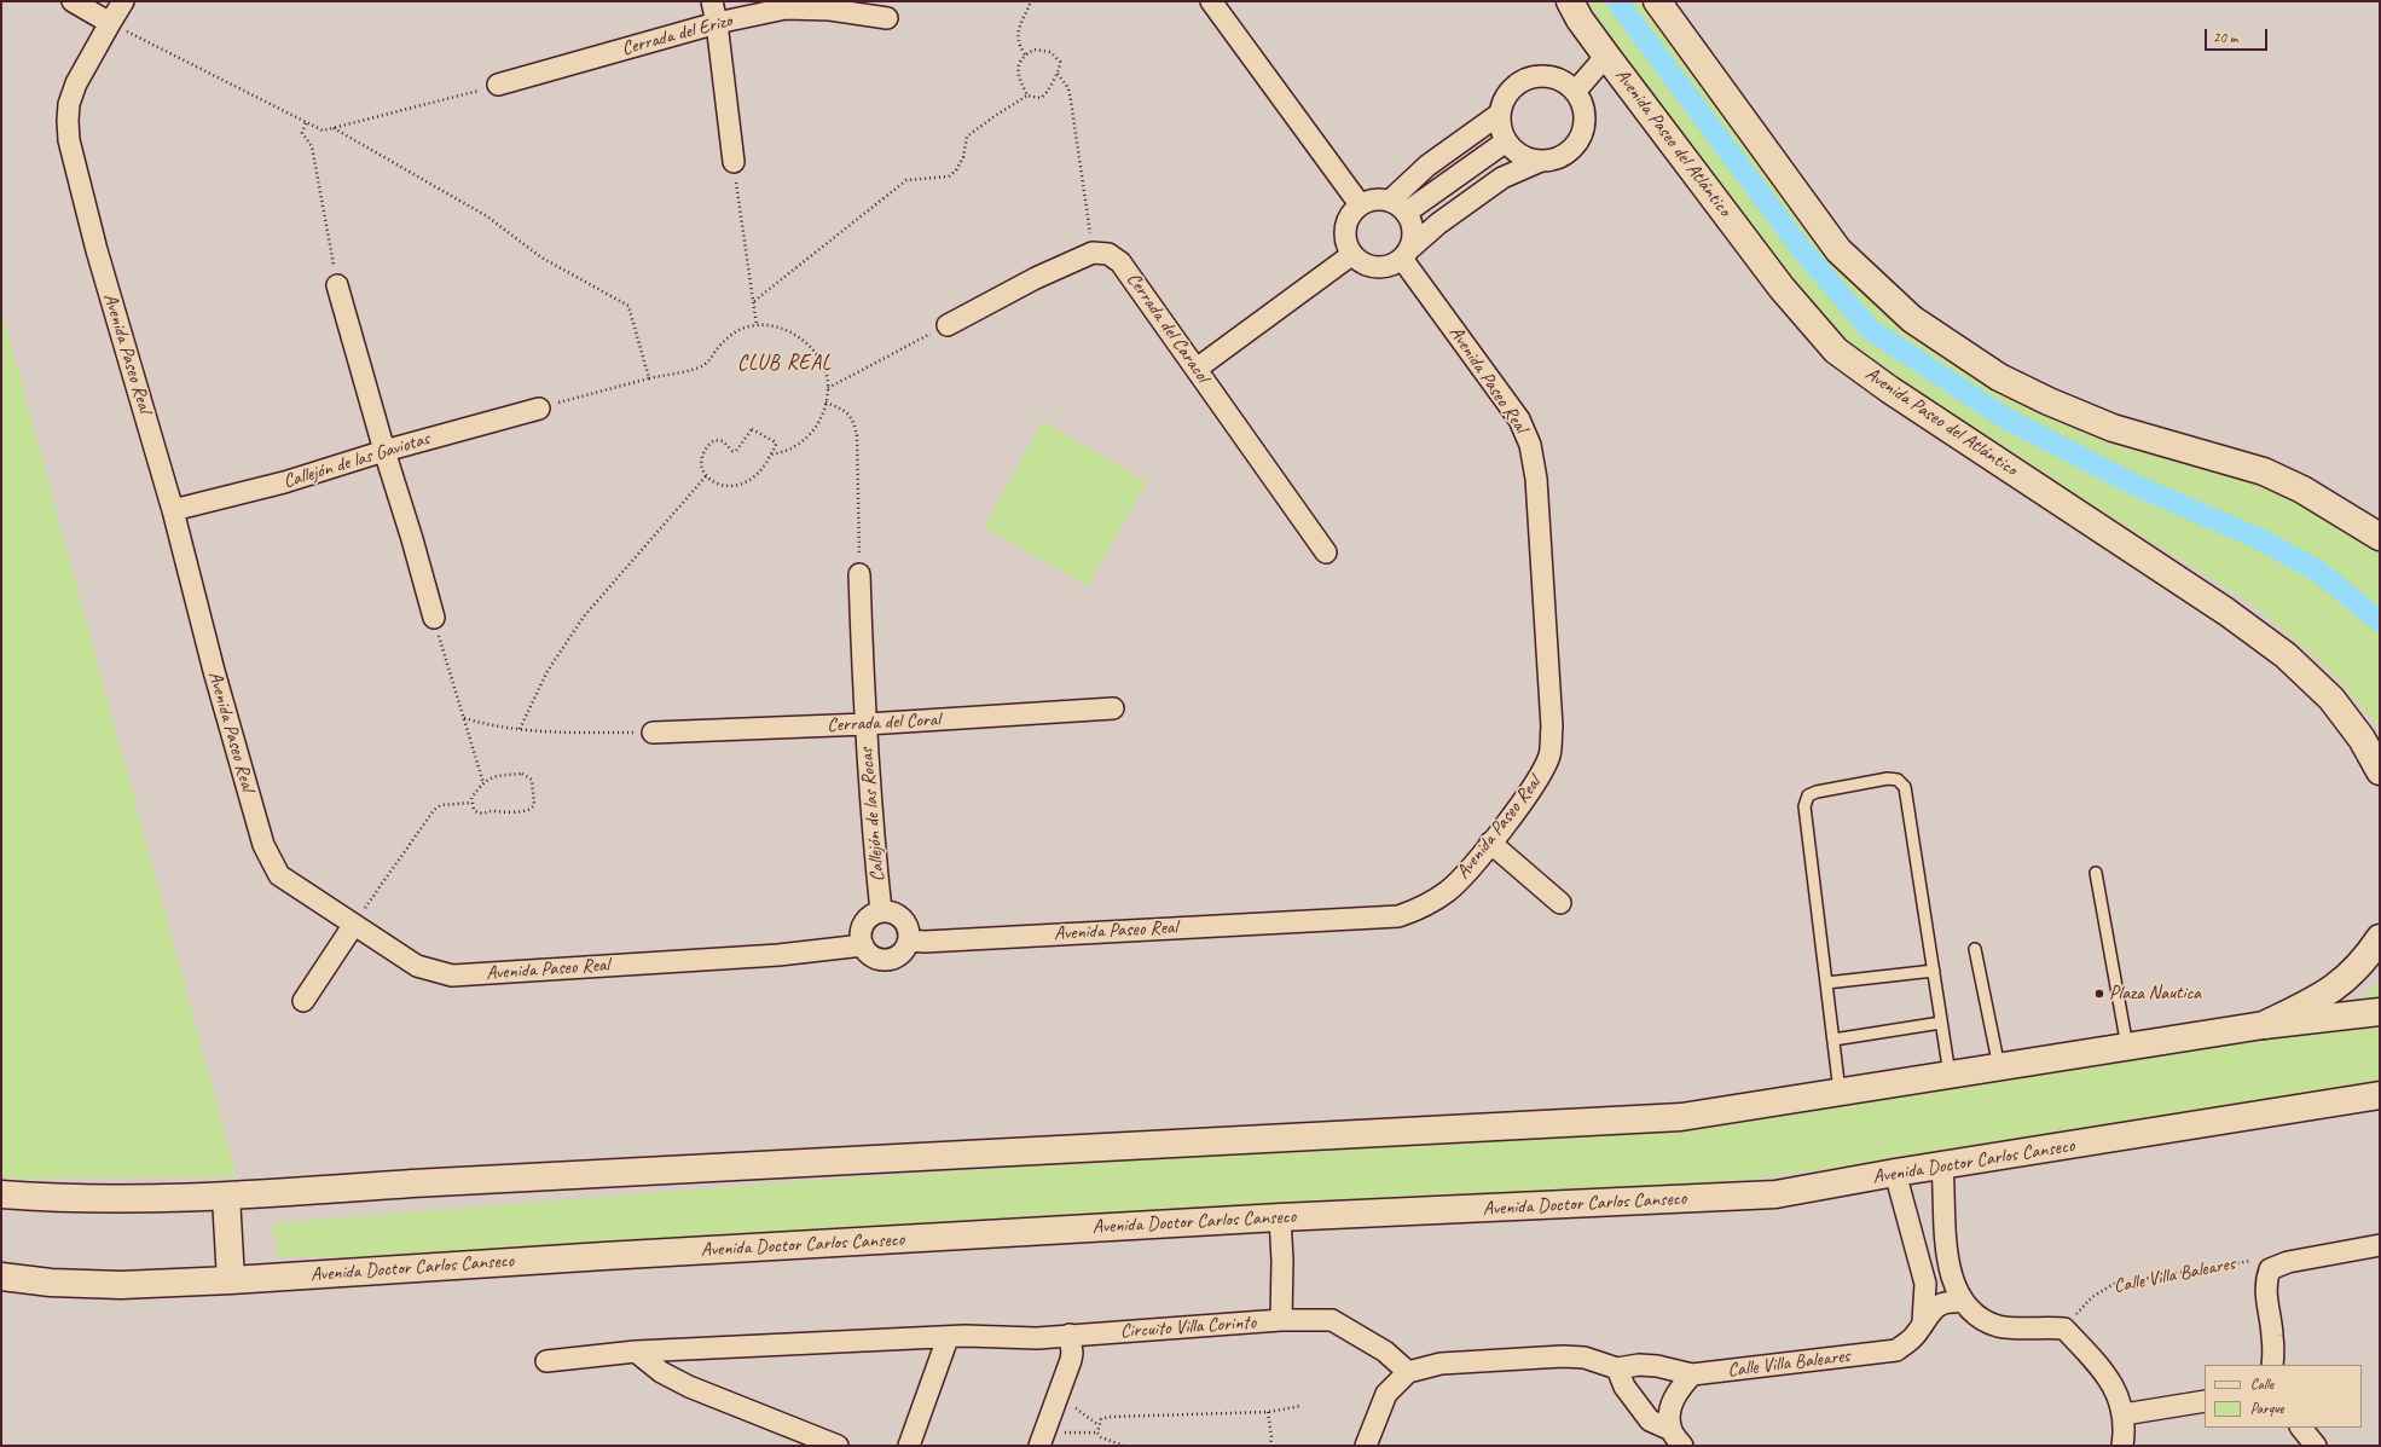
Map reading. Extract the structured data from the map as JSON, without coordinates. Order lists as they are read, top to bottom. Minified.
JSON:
{"streets":{"main road":["Avenida Paseo del Atlántico","Avenida Doctor Carlos Canseco"],"street":["Cerrada del Erizo","Cerrada del Caracol","Avenida Paseo Real","Callejón de las Gaviotas","Cerrada del Coral","Callejón de las Rocas","Calle Villa Baleares","Circuito Villa Corinto"]},"crossings":[["Avenida Paseo Real","Callejón de las Gaviotas"],["Avenida Paseo Real","Callejón de las Rocas"],["Cerrada del Coral","Callejón de las Rocas"]],"districts":["CLUB REAL"],"places":["Plaza Nautica"],"legend":["Calle","Parque"],"scale_bar":"20 m"}
